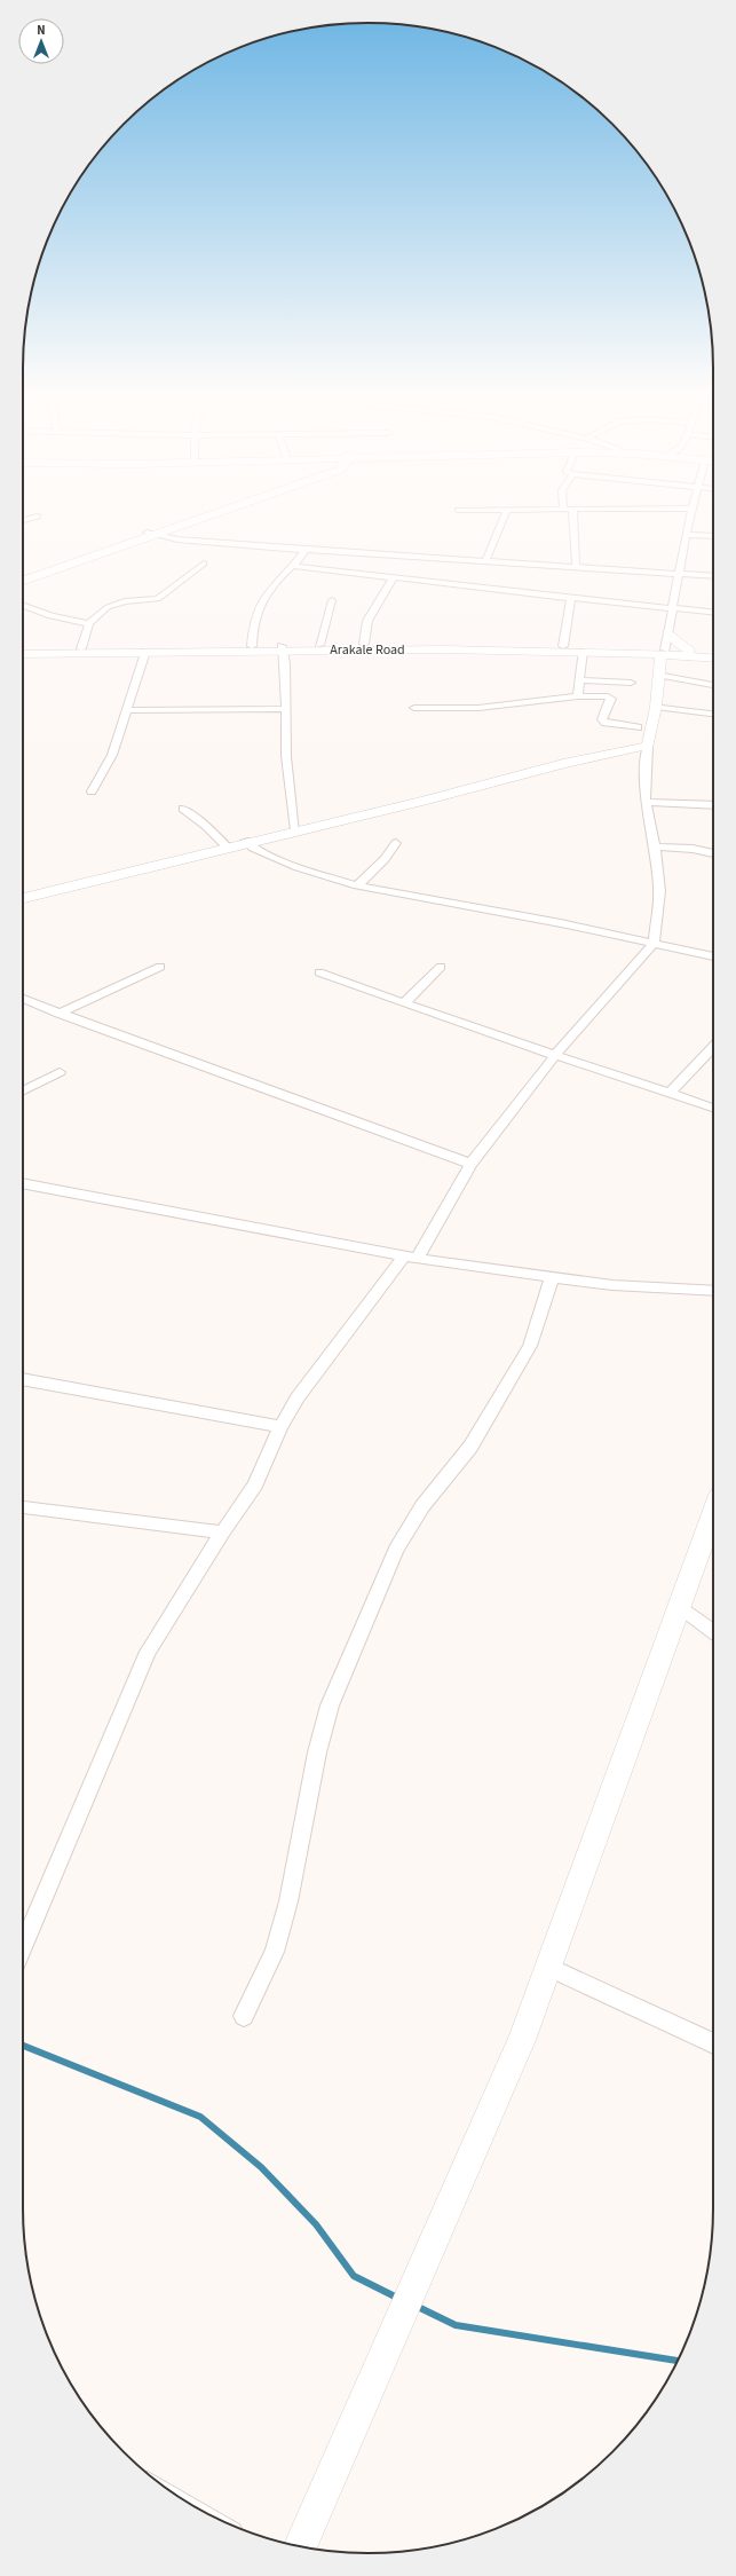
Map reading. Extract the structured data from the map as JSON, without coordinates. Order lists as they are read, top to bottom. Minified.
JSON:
{"streets":{"main road":["Arakale Road"]},"north":"top"}
